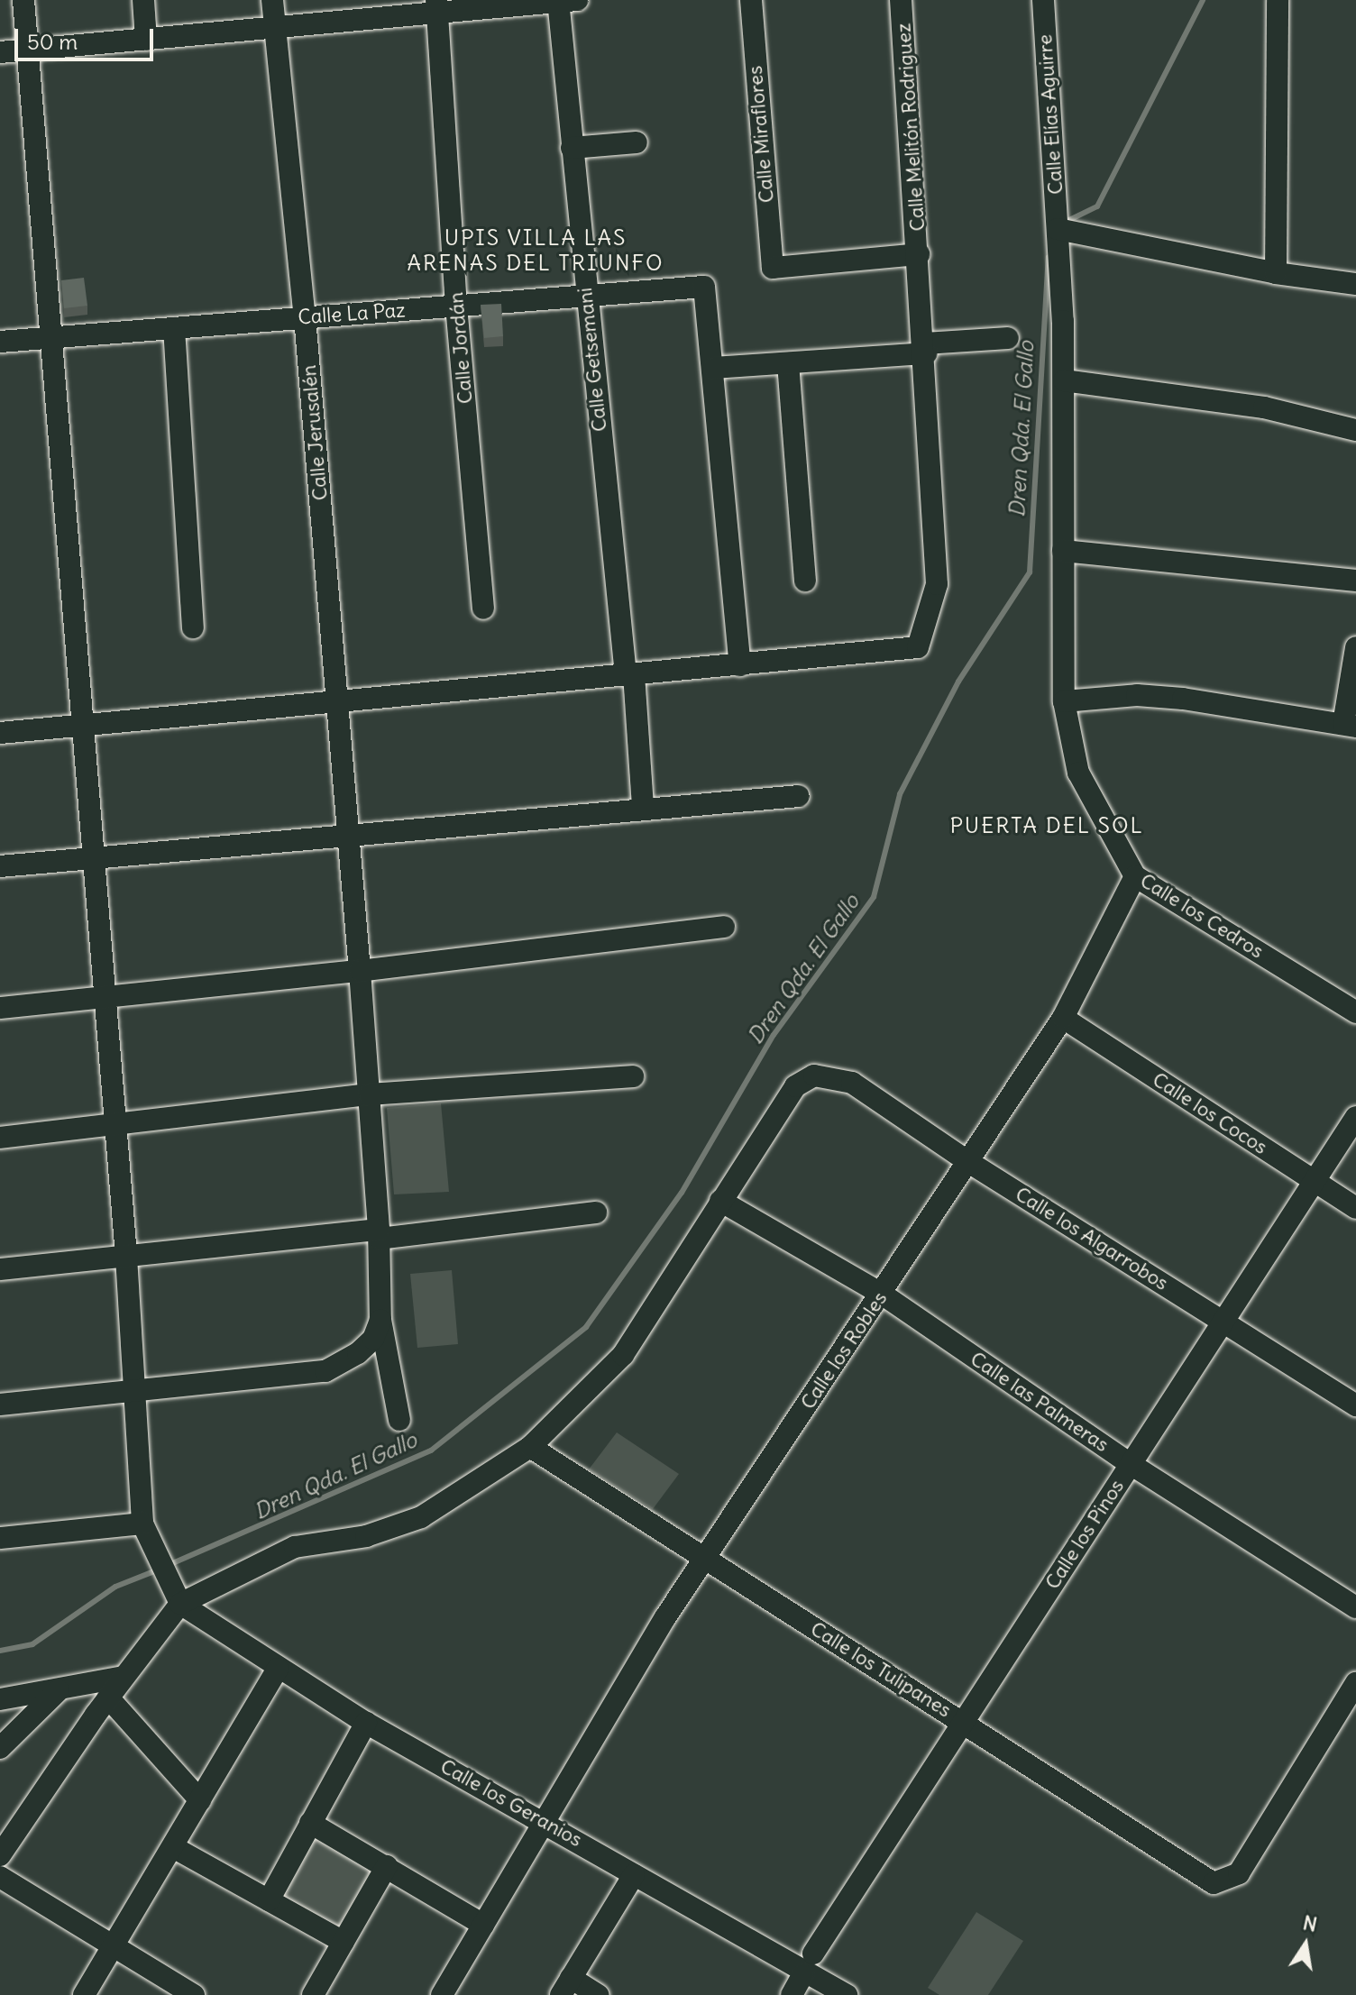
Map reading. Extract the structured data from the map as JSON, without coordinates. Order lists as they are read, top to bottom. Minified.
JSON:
{"streets":{"street":["Calle Elías Aguirre","Calle Melitón Rodriguez","Calle Miraflores","Calle La Paz","Calle Jordán","Calle Getsemani","Calle Jerusalén","Calle los Cedros","Calle los Cocos","Calle los Algarrobos","Calle los Robles","Calle las Palmeras","Calle los Pinos","Calle los Tulipanes","Calle los Geranios"]},"crossings":[["Calle Elías Aguirre","Calle los Cedros"],["Calle Melitón Rodriguez","Calle Miraflores"],["Calle La Paz","Calle Jordán"],["Calle La Paz","Calle Getsemani"],["Calle La Paz","Calle Jerusalén"],["Calle los Cedros","Calle los Robles"],["Calle los Cocos","Calle los Robles"],["Calle los Cocos","Calle los Pinos"],["Calle los Algarrobos","Calle los Robles"],["Calle los Algarrobos","Calle las Palmeras"],["Calle los Algarrobos","Calle los Pinos"],["Calle los Robles","Calle las Palmeras"],["Calle los Robles","Calle los Tulipanes"],["Calle los Robles","Calle los Geranios"],["Calle las Palmeras","Calle los Pinos"],["Calle los Pinos","Calle los Tulipanes"]],"districts":["UPIS VILLA LAS ARENAS DEL TRIUNFO","PUERTA DEL SOL"],"water":["Dren Qda. El Gallo"],"scale_bar":"50 m","north":"top"}
